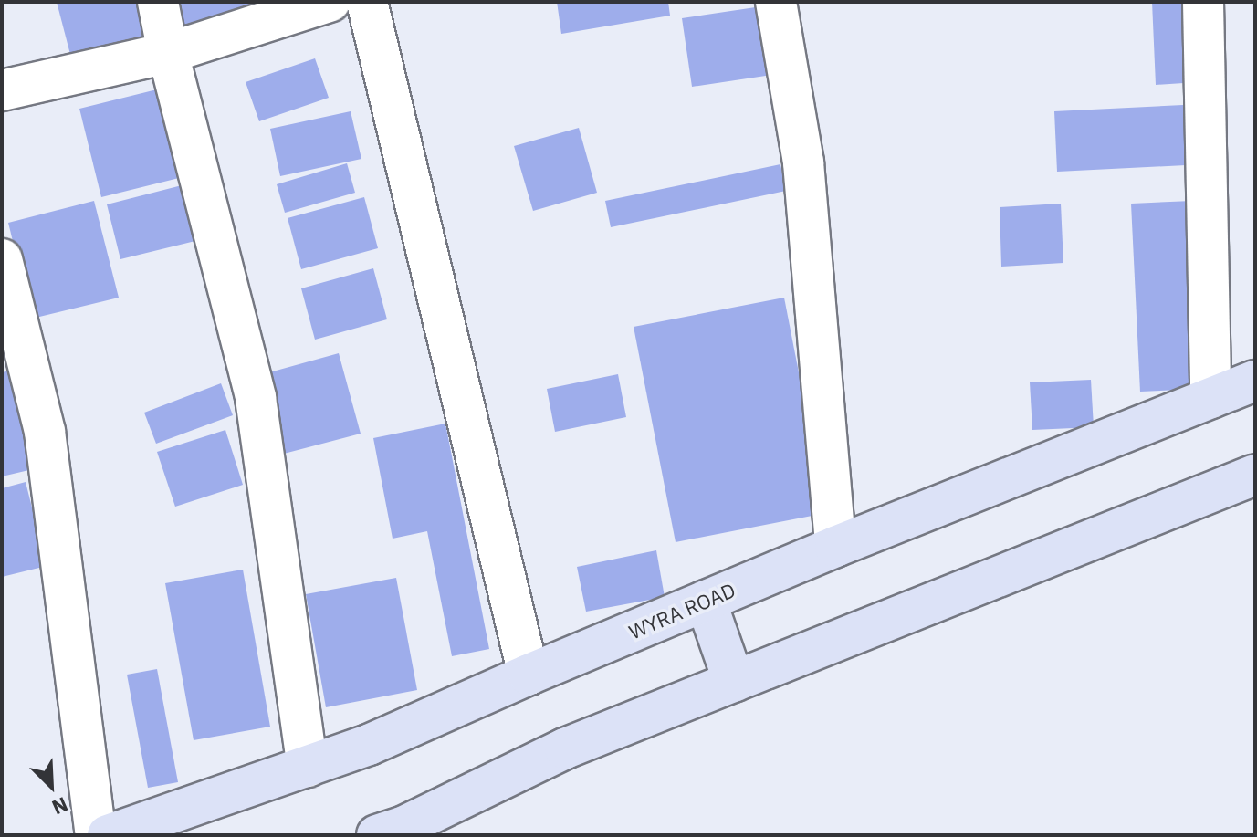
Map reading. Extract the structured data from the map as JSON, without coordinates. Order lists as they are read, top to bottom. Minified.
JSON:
{"streets":{"main road":["WYRA ROAD"]},"north":"bottom right"}
